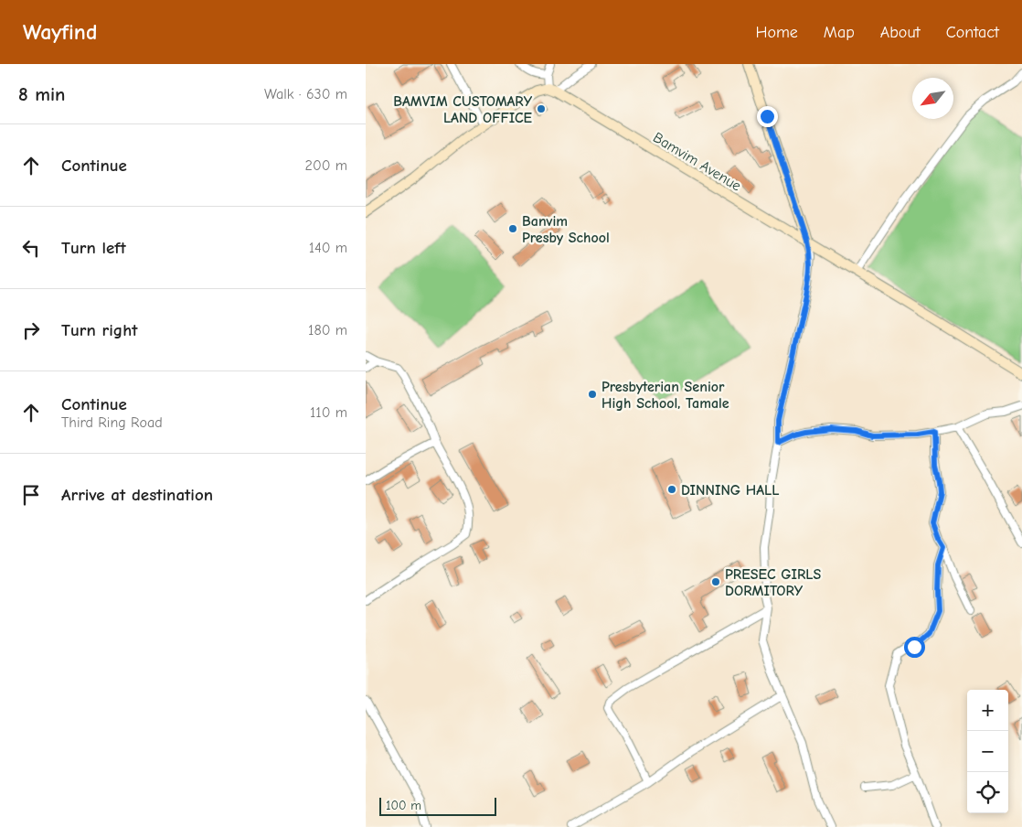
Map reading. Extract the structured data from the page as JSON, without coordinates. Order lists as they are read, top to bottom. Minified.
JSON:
{"streets":{"street":["Bamvim Avenue"]},"places":["BAMVIM CUSTOMARY LAND OFFICE","Banvim Presby School","Presbyterian Senior High School, Tamale","DINNING HALL","PRESEC GIRLS DORMITORY"],"scale_bar":"100 m","north":"bottom left","page":{"header":"Wayfind","nav":["Home","Map","About","Contact"],"heading":["8 min","Walk · 630 m"],"list":[["Continue","200 m"],["Turn left","140 m"],["Turn right","180 m"],["Continue","Third Ring Road","110 m"],"Arrive at destination"],"map_buttons":["+","−"],"scale":"100 m"}}
